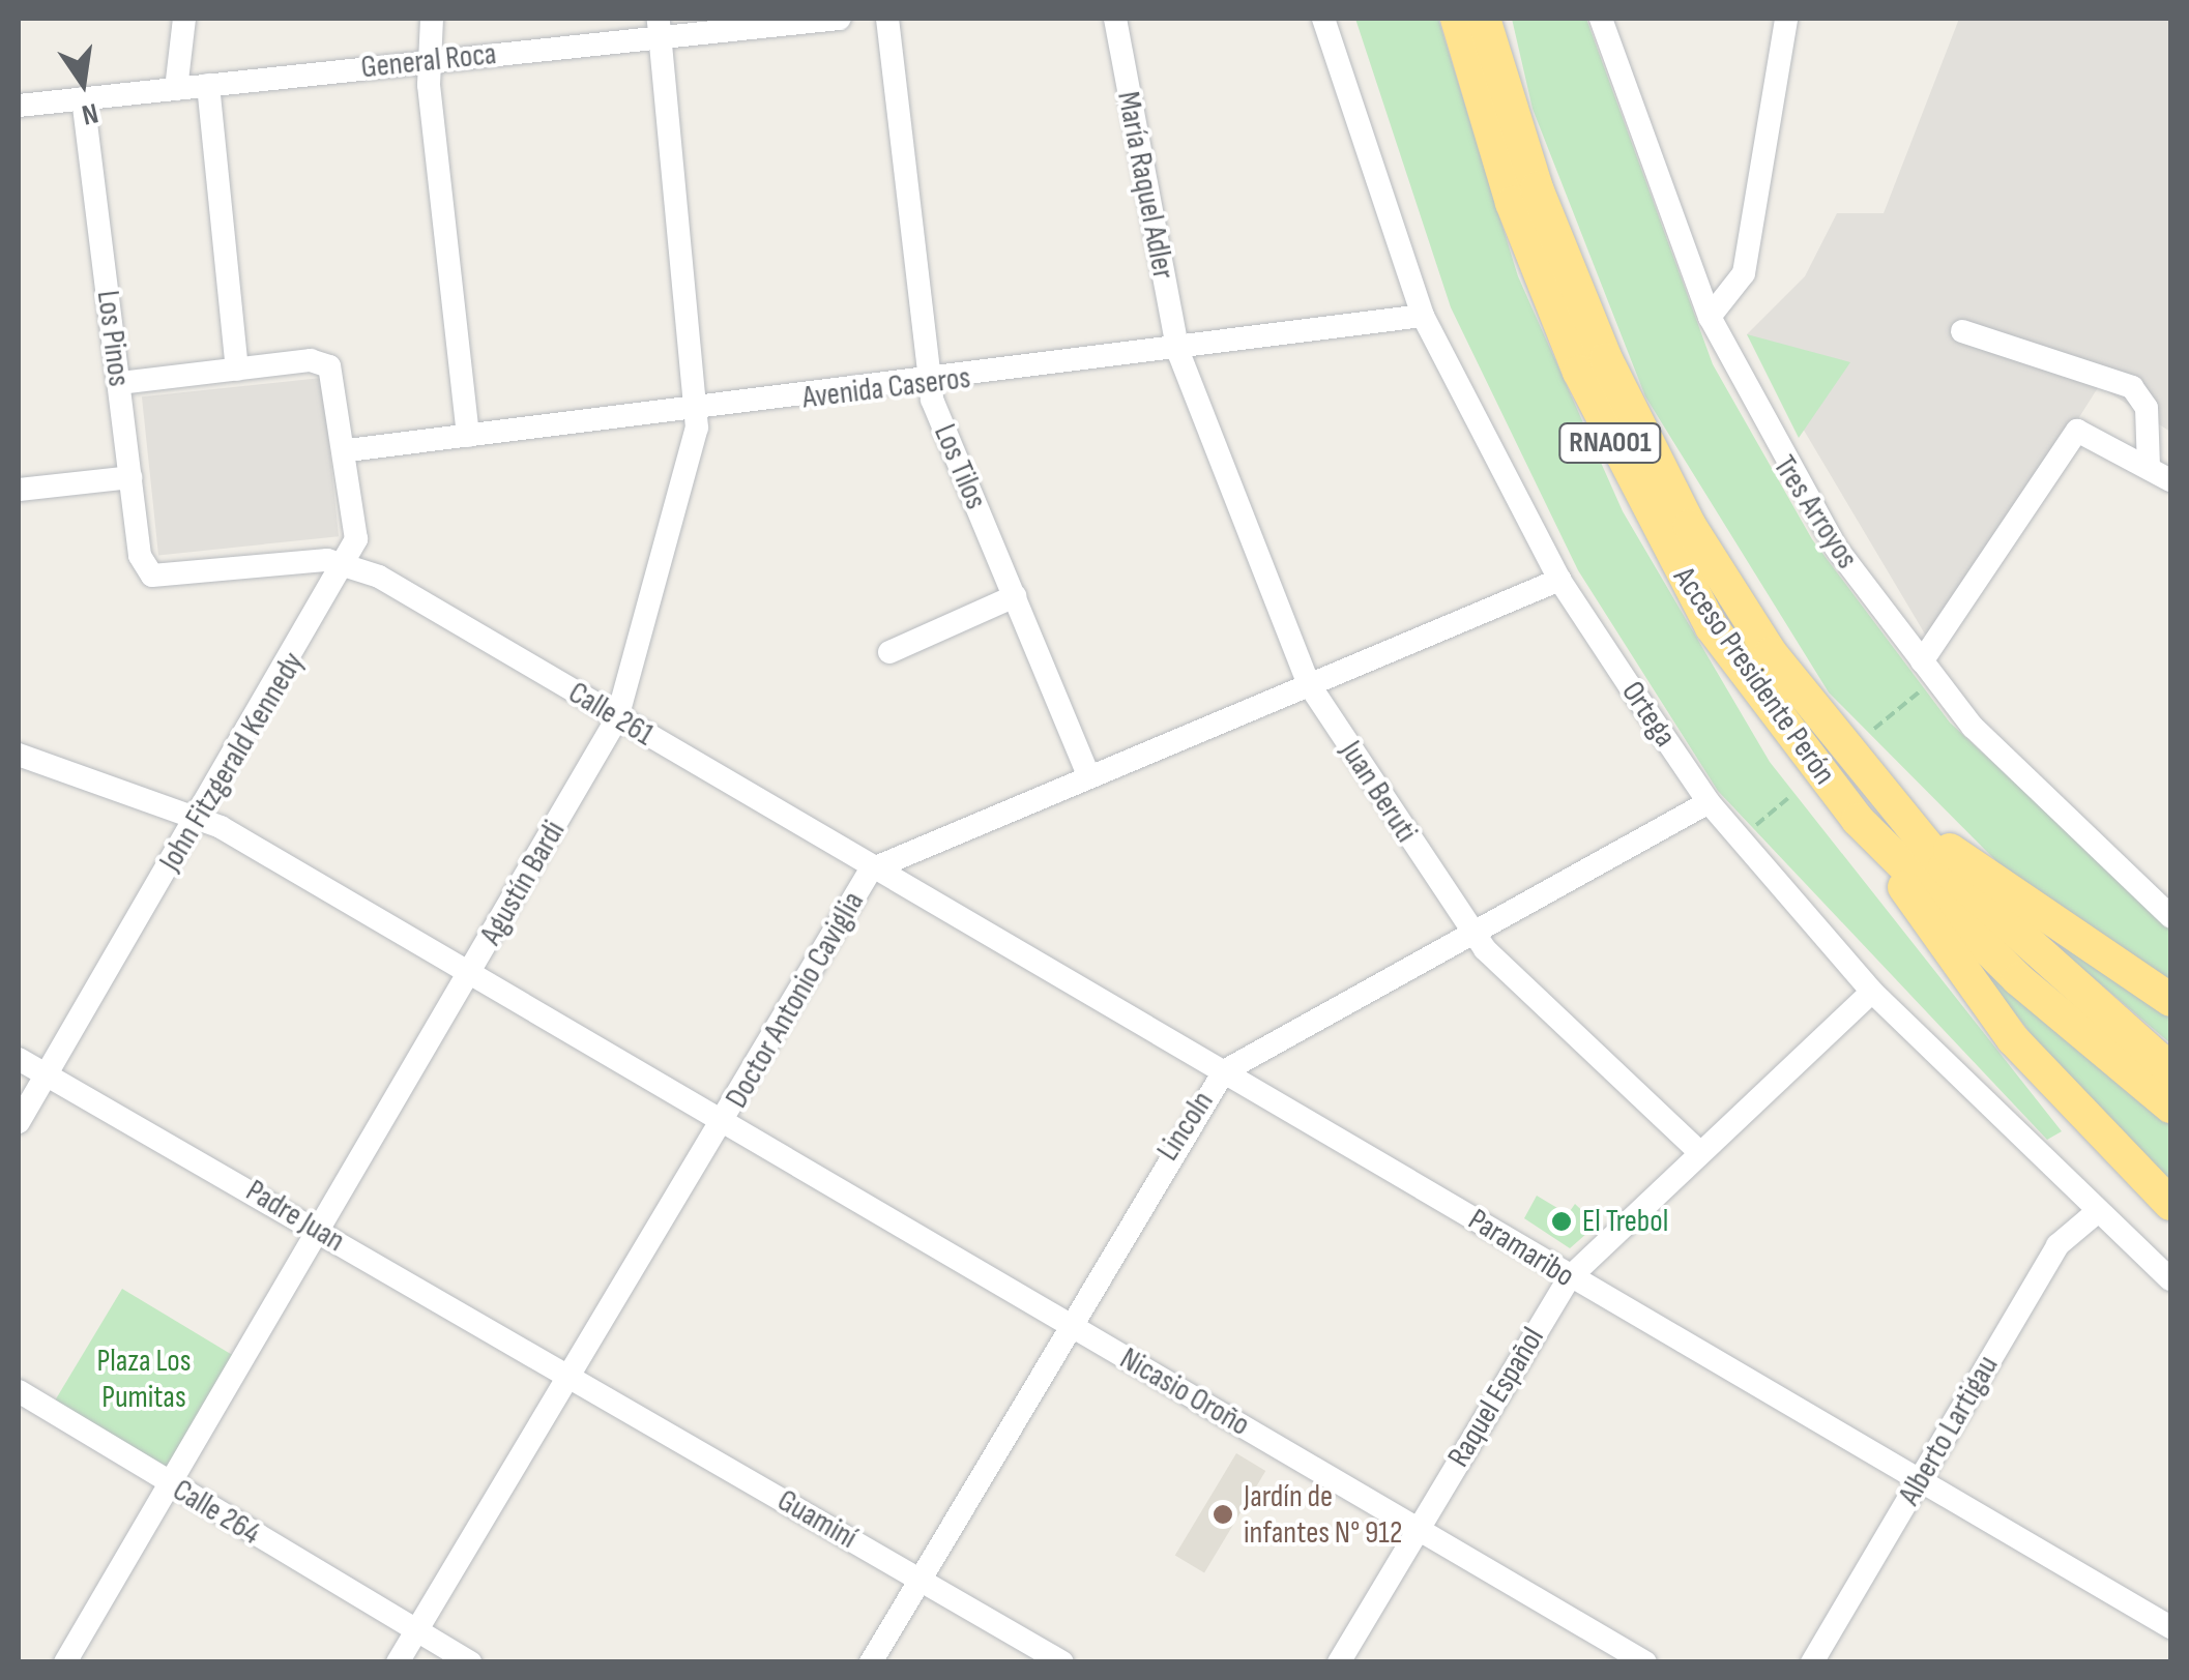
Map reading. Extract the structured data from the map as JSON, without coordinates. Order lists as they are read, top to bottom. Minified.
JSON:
{"streets":{"highway":["RNA001","Acceso Presidente Perón"],"street":["General Roca","María Raquel Adler","Los Pinos","Avenida Caseros","Los Tilos","Tres Arroyos","Calle 261","Ortega","John Fitzgerald Kennedy","Juan Beruti","Agustín Bardi","Doctor Antonio Caviglia","Lincoln","Padre Juan","Paramaribo","Nicasio Oroño","Raquel Español","Alberto Lartigau","Calle 264","Guaminí"]},"crossings":[["General Roca","Los Pinos"],["General Roca","Agustín Bardi"],["María Raquel Adler","Avenida Caseros"],["María Raquel Adler","Juan Beruti"],["Los Pinos","Calle 261"],["Los Pinos","John Fitzgerald Kennedy"],["Avenida Caseros","Los Tilos"],["Avenida Caseros","Ortega"],["Avenida Caseros","John Fitzgerald Kennedy"],["Avenida Caseros","Juan Beruti"],["Avenida Caseros","Agustín Bardi"],["Los Tilos","Doctor Antonio Caviglia"],["Calle 261","John Fitzgerald Kennedy"],["Calle 261","Agustín Bardi"],["Calle 261","Doctor Antonio Caviglia"],["Calle 261","Paramaribo"],["Ortega","Doctor Antonio Caviglia"],["Ortega","Lincoln"],["Ortega","Raquel Español"],["Ortega","Alberto Lartigau"],["John Fitzgerald Kennedy","Padre Juan"],["John Fitzgerald Kennedy","Nicasio Oroño"],["Juan Beruti","Doctor Antonio Caviglia"],["Juan Beruti","Lincoln"],["Juan Beruti","Raquel Español"],["Agustín Bardi","Padre Juan"],["Agustín Bardi","Nicasio Oroño"],["Agustín Bardi","Calle 264"],["Doctor Antonio Caviglia","Padre Juan"],["Doctor Antonio Caviglia","Paramaribo"],["Doctor Antonio Caviglia","Nicasio Oroño"],["Doctor Antonio Caviglia","Calle 264"],["Doctor Antonio Caviglia","Guaminí"],["Lincoln","Paramaribo"],["Lincoln","Nicasio Oroño"],["Lincoln","Guaminí"],["Padre Juan","Guaminí"],["Paramaribo","Raquel Español"],["Paramaribo","Alberto Lartigau"],["Nicasio Oroño","Raquel Español"]],"parks":["Plaza Los Pumitas"],"places":["El Trebol","Jardín de infantes N° 912"],"north":"bottom"}
